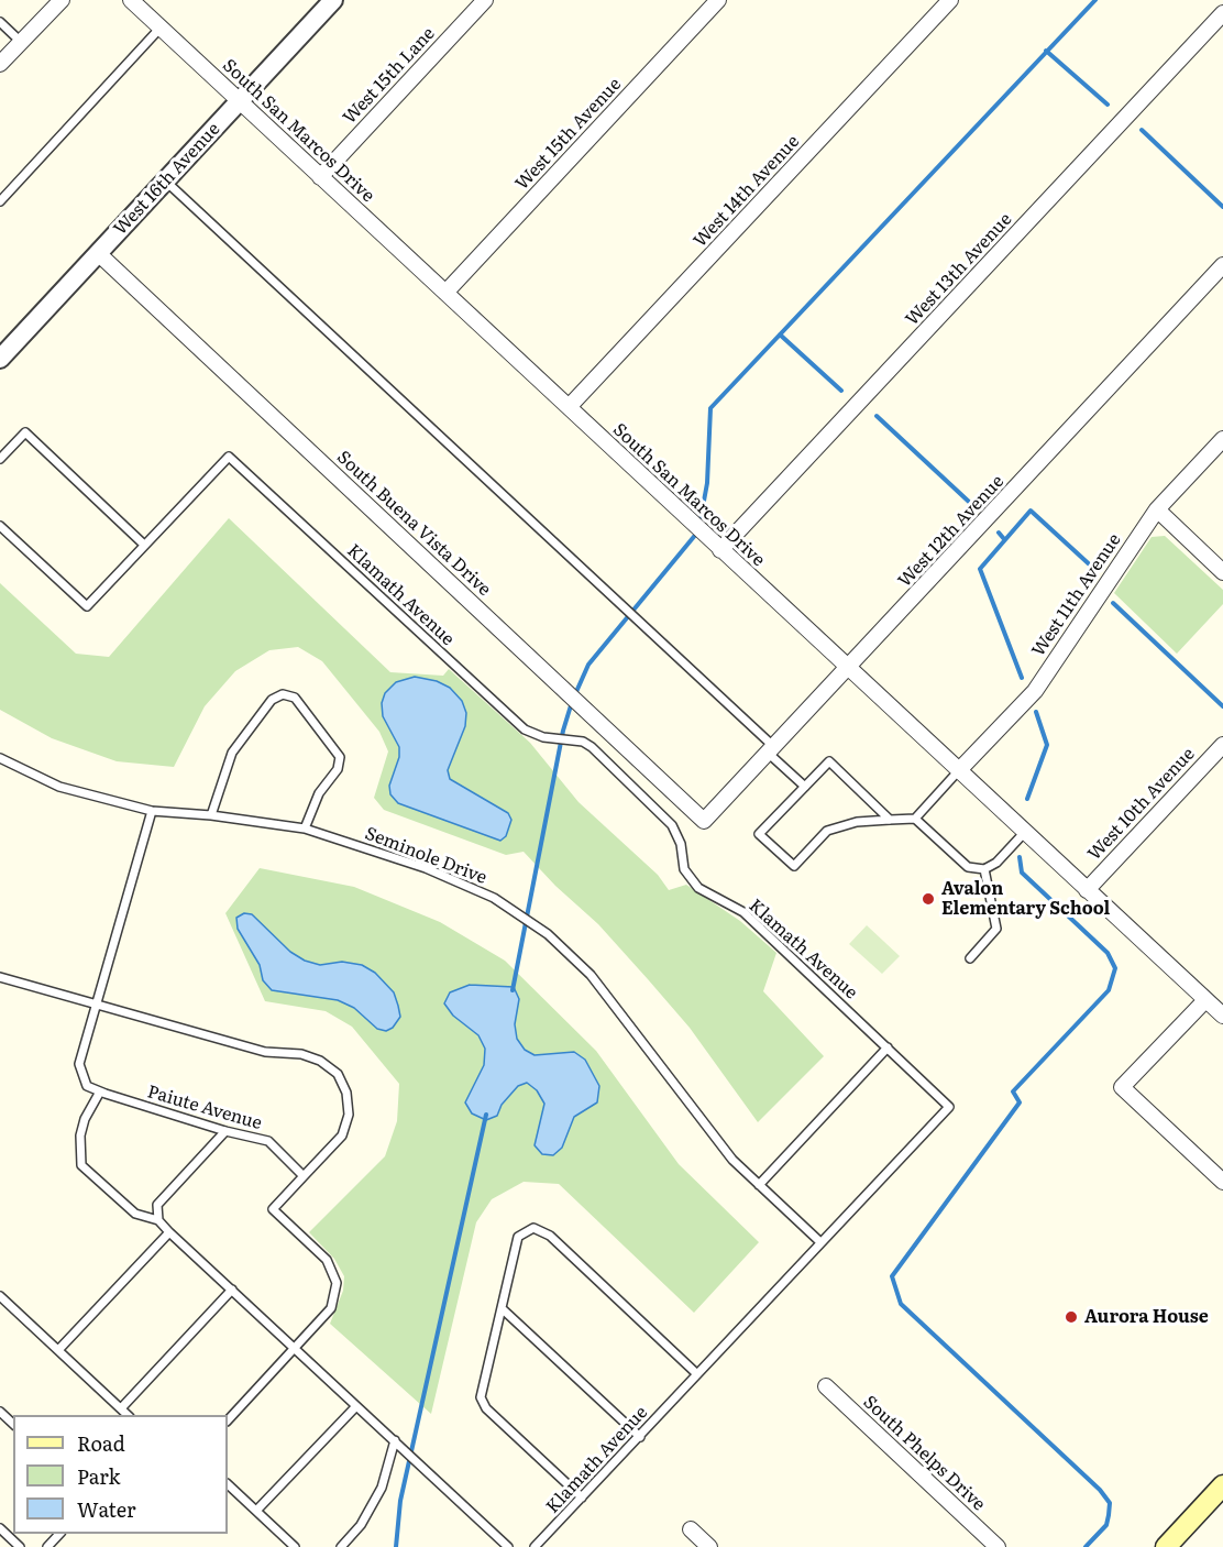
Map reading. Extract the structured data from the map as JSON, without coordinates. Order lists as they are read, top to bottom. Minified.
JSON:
{"streets":{"street":["West 15th Lane","South San Marcos Drive","West 15th Avenue","West 16th Avenue","West 14th Avenue","West 13th Avenue","South Buena Vista Drive","West 12th Avenue","West 11th Avenue","West 10th Avenue","South Phelps Drive"],"lane":["Klamath Avenue","Seminole Drive","Paiute Avenue"]},"crossings":[["West 15th Lane","South San Marcos Drive"],["South San Marcos Drive","West 15th Avenue"],["South San Marcos Drive","West 16th Avenue"],["South San Marcos Drive","West 14th Avenue"],["South San Marcos Drive","West 13th Avenue"],["South San Marcos Drive","West 12th Avenue"],["South San Marcos Drive","West 11th Avenue"],["South San Marcos Drive","West 10th Avenue"],["West 16th Avenue","South Buena Vista Drive"],["South Buena Vista Drive","West 12th Avenue"],["Klamath Avenue","Seminole Drive"]],"places":["Avalon Elementary School","Aurora House"],"legend":["Road","Park","Water"]}
